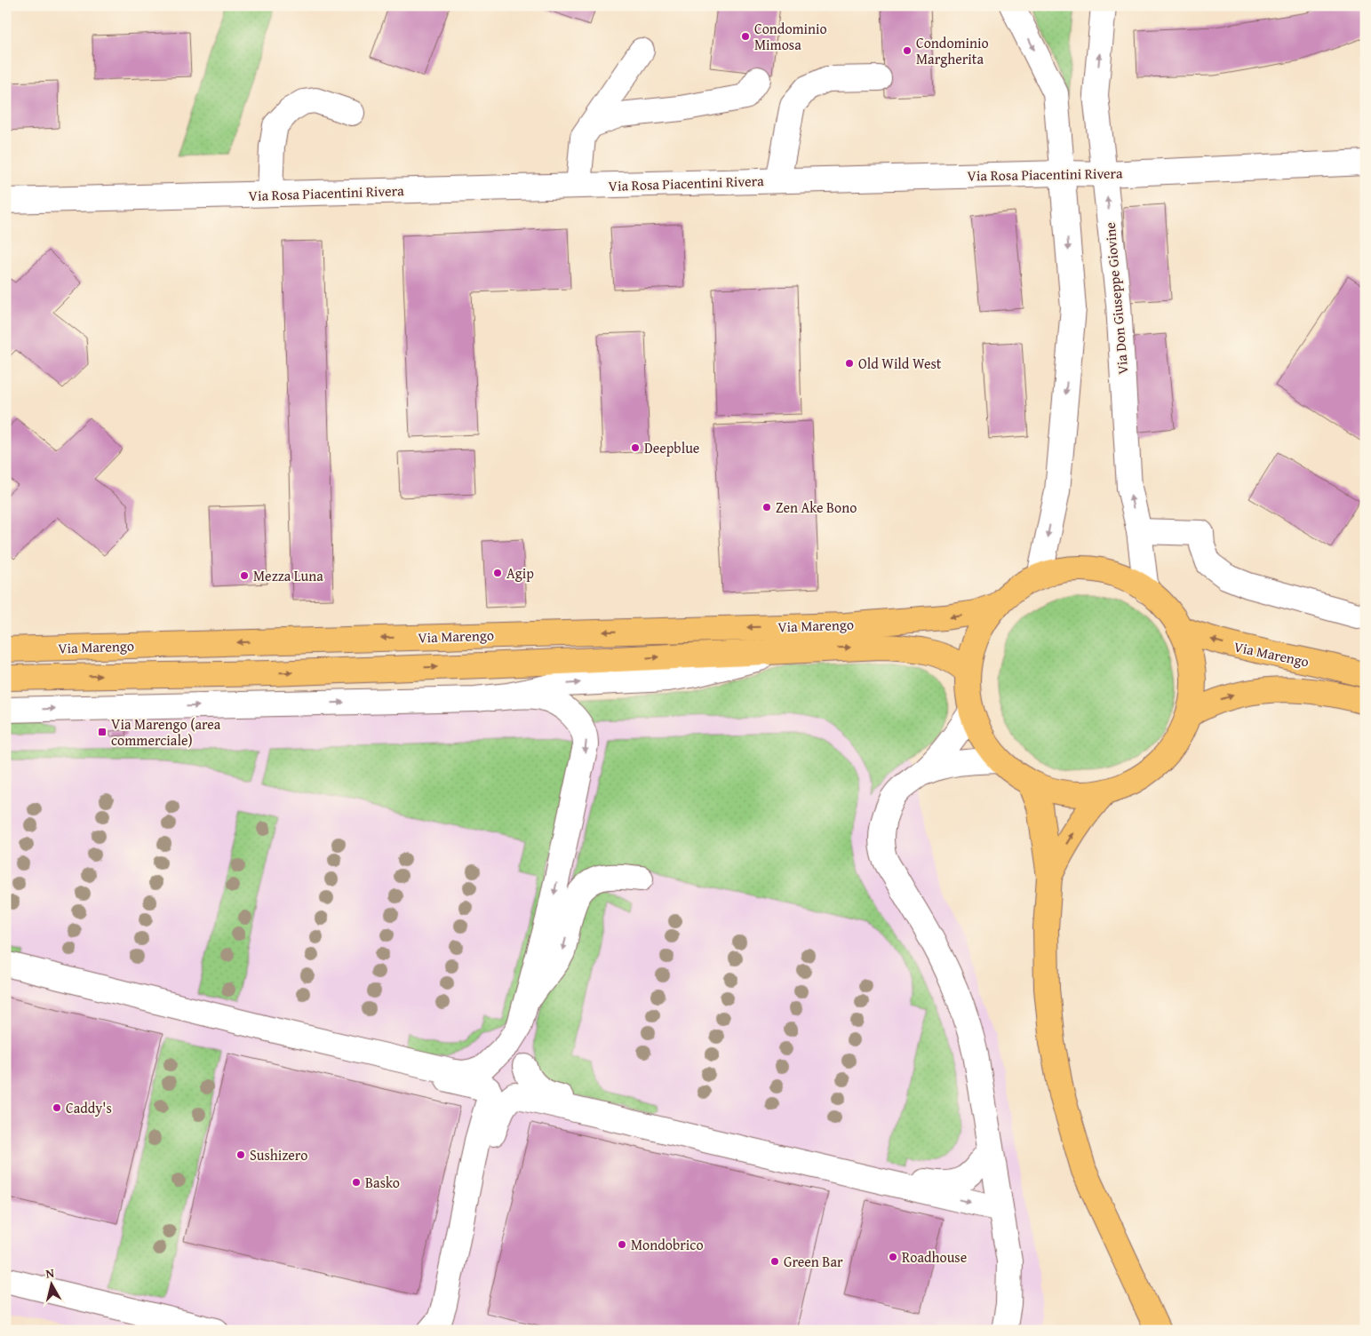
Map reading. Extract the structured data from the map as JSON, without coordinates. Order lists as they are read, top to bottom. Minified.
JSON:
{"streets":{"main road":["Via Marengo"],"street":["Via Rosa Piacentini Rivera","Via Don Giuseppe Giovine"]},"crossings":[["Via Rosa Piacentini Rivera","Via Don Giuseppe Giovine"]],"places":{"other":["Condominio Mimosa","Condominio Margherita","Old Wild West","Deepblue","Zen Ake Bono","Agip","Mezza Luna","Caddy's","Sushizero","Basko","Mondobrico","Roadhouse","Green Bar"],"transit":["Via Marengo (area commerciale)"]},"north":"top"}
